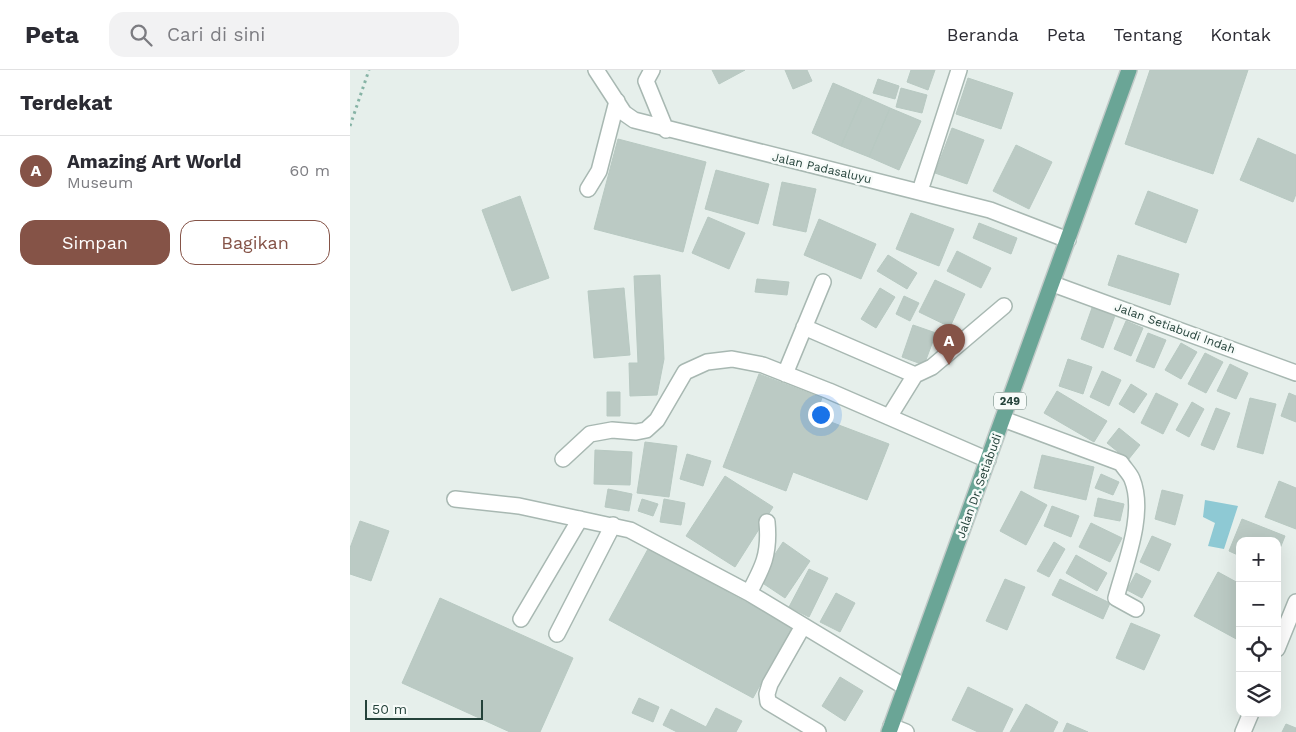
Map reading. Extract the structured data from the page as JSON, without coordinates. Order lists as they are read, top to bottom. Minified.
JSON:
{"streets":{"main road":["249","Jalan Dr. Setiabudi"],"street":["Jalan Padasaluyu","Jalan Setiabudi Indah"]},"crossings":[["Jalan Padasaluyu","Jalan Dr. Setiabudi"],["Jalan Setiabudi Indah","Jalan Dr. Setiabudi"]],"scale_bar":"50 m","page":{"header":"Peta","search":"Cari di sini","nav":["Beranda","Peta","Tentang","Kontak"],"heading":"Terdekat","list":[{"mark":"A","name":"Amazing Art World","note":"Museum","value":"60 m"}],"buttons":["Simpan","Bagikan"],"pins":"A","map_buttons":["+","−"],"scale":"50 m"}}
